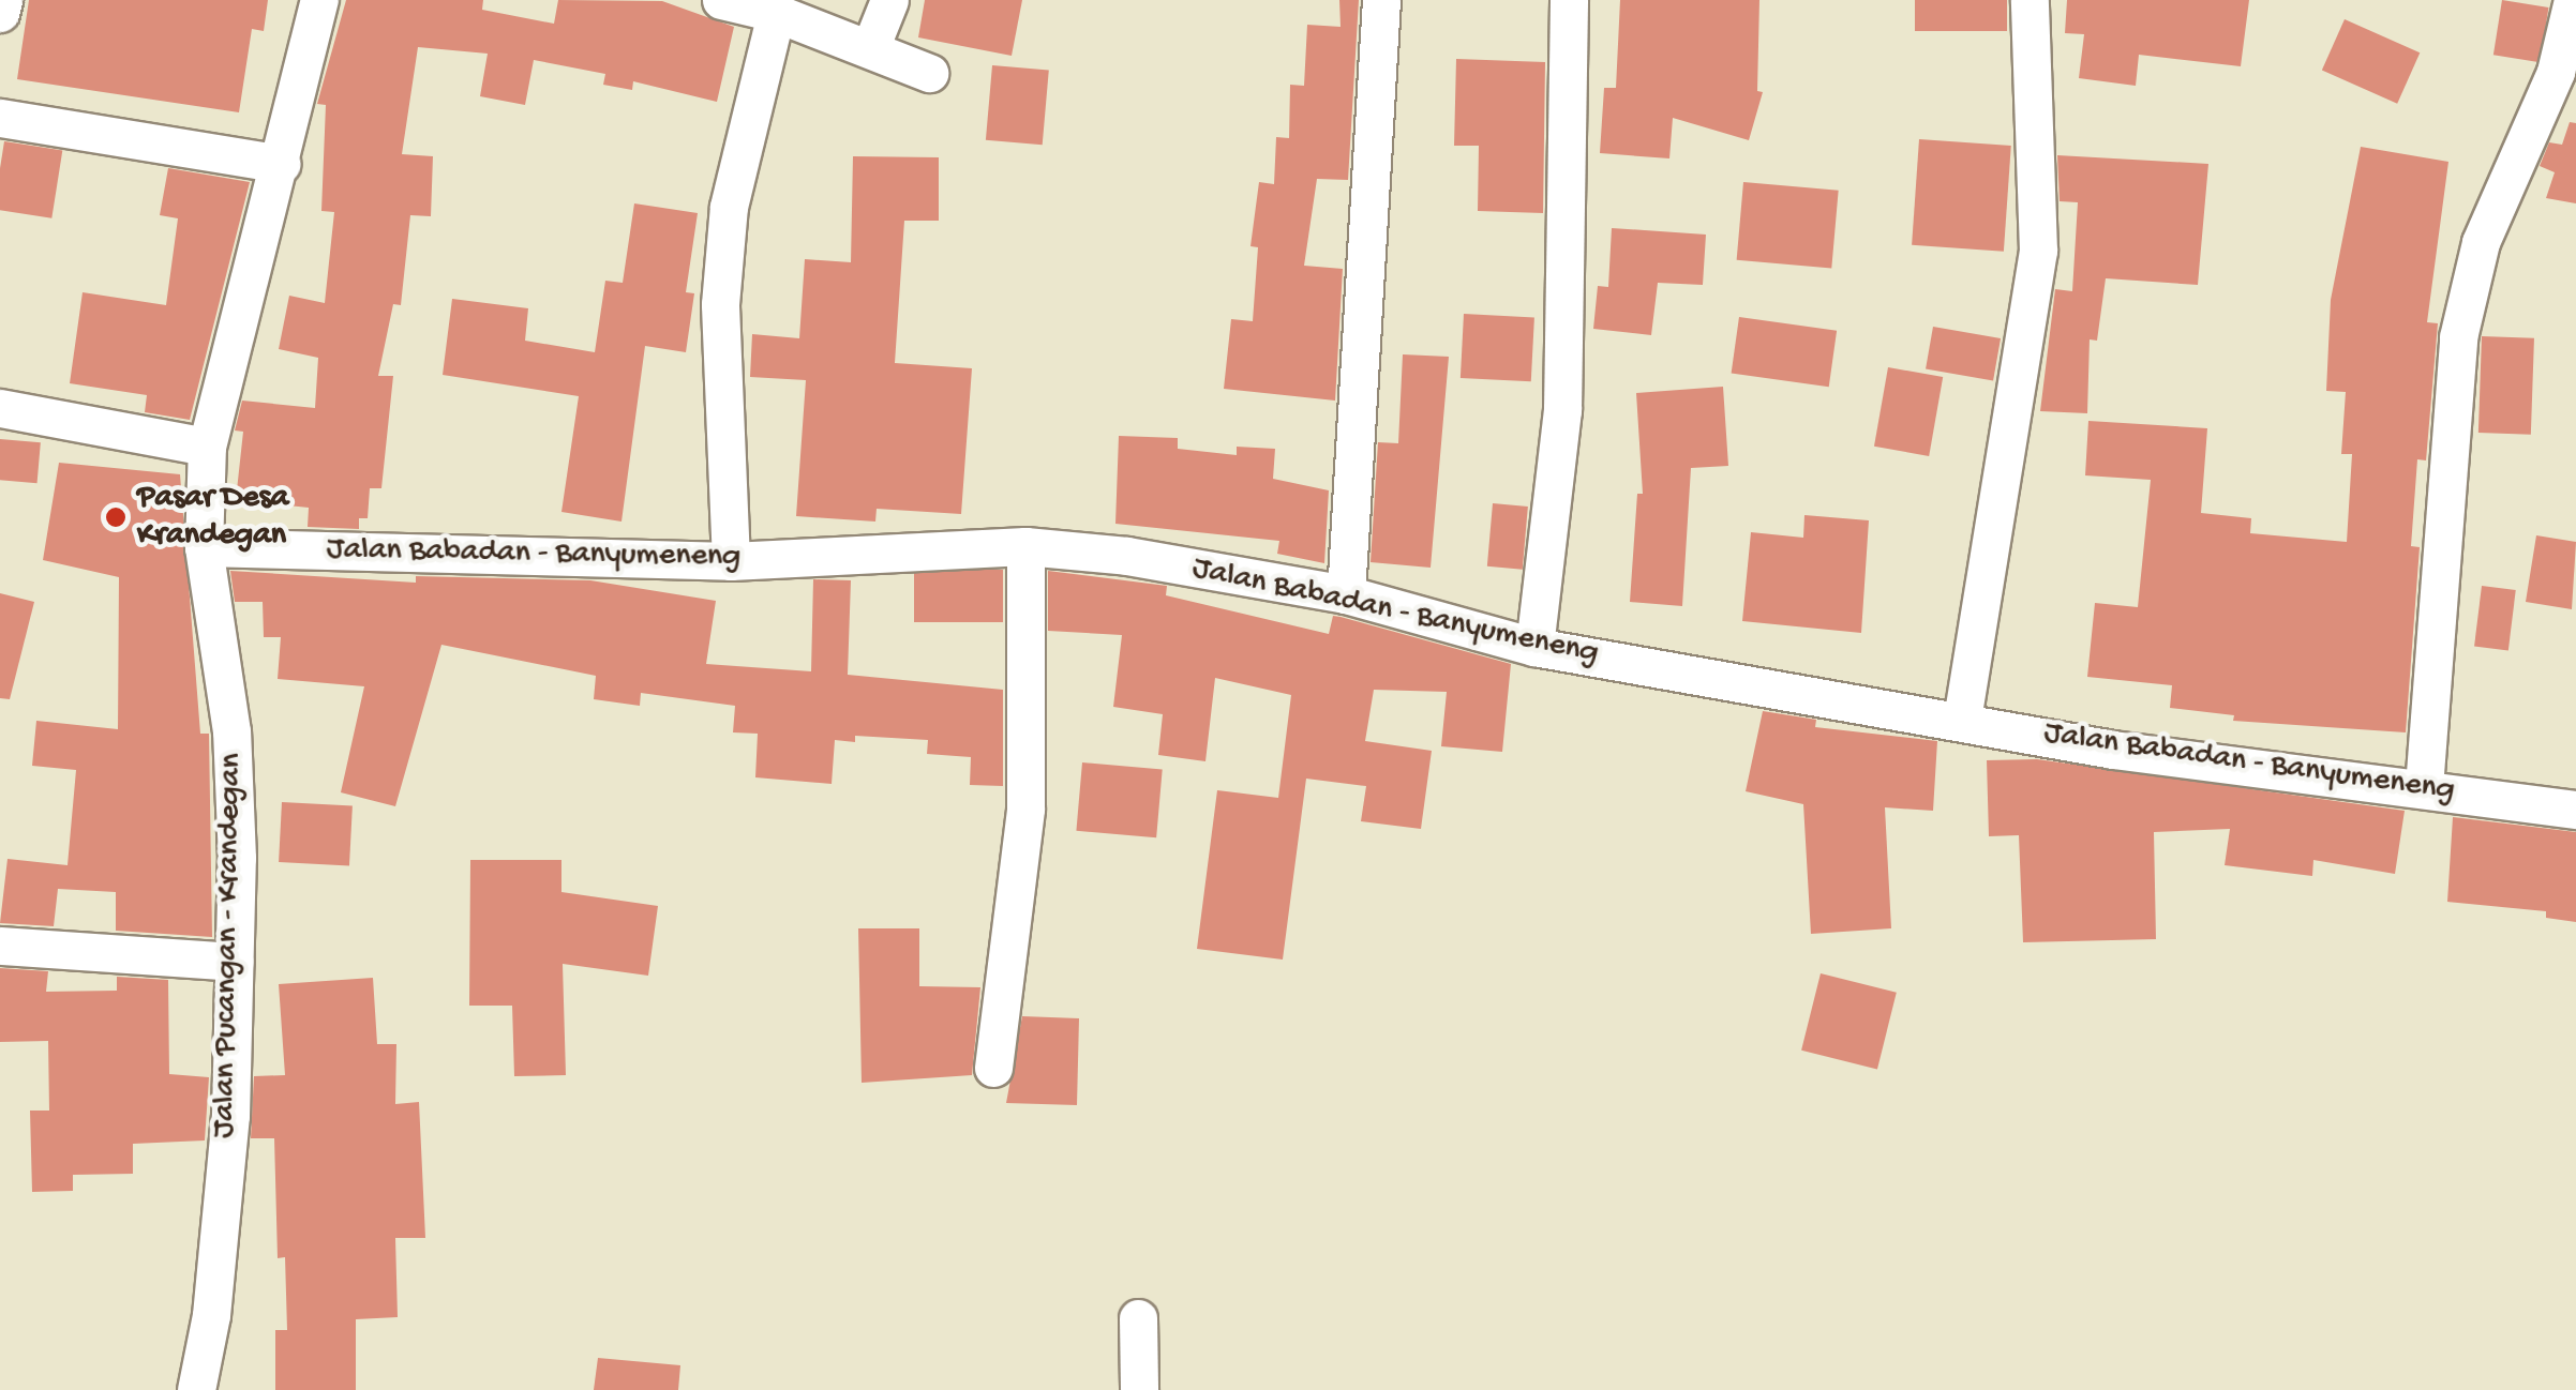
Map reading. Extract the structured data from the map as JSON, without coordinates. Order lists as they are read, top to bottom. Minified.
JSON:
{"streets":{"street":["Jalan Babadan - Banyumeneng","Jalan Pucangan - Krandegan"]},"crossings":[["Jalan Babadan - Banyumeneng","Jalan Pucangan - Krandegan"]],"places":["Pasar Desa Krandegan"]}
